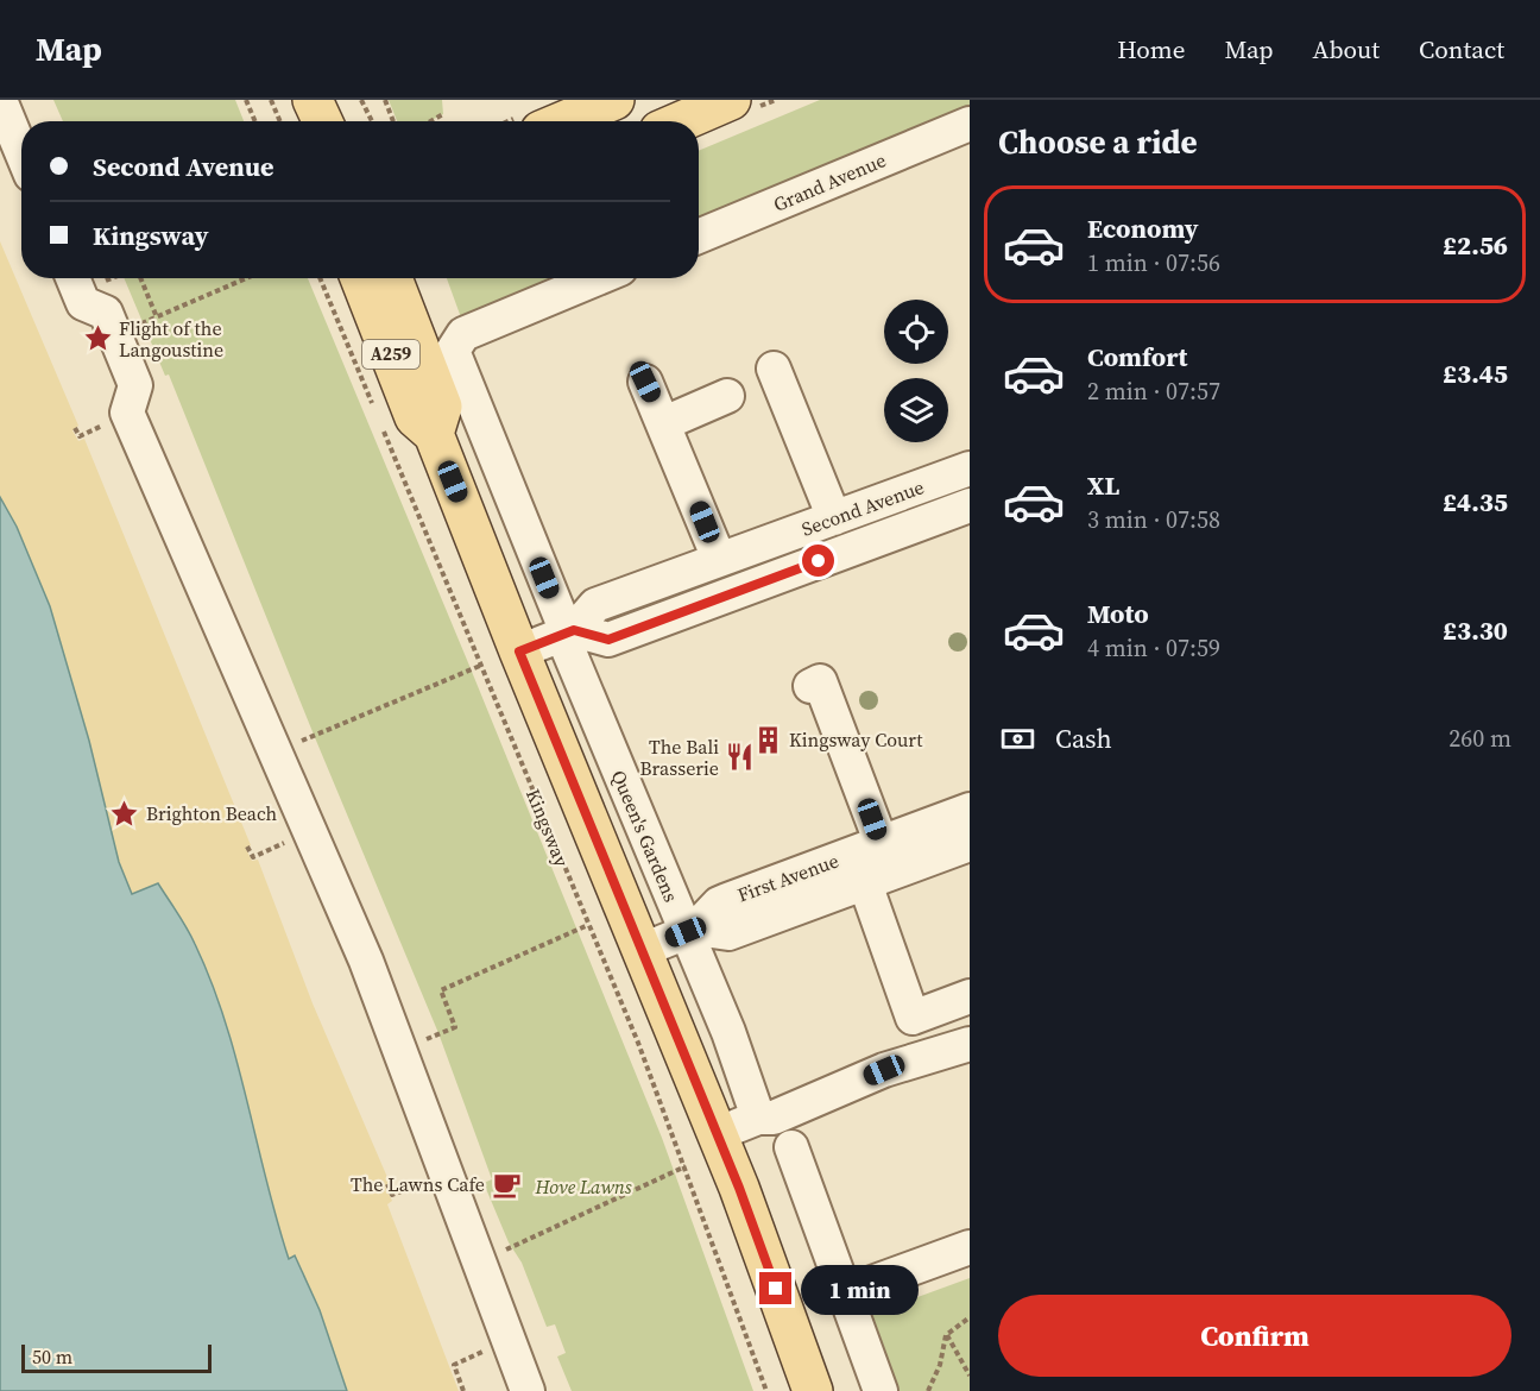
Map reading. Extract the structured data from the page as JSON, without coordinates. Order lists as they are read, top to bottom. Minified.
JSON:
{"streets":{"main road":["A259","Kingsway"],"street":["Grand Avenue","Second Avenue","Queen's Gardens","First Avenue"]},"crossings":[["A259","Kingsway"],["Second Avenue","Kingsway"],["Second Avenue","Queen's Gardens"],["Kingsway","First Avenue"],["Queen's Gardens","First Avenue"]],"parks":["Hove Lawns"],"places":{"place":["Flight of the Langoustine","Brighton Beach"],"building":["Kingsway Court"],"restaurant":["The Bali Brasserie"],"cafe":["The Lawns Cafe"]},"scale_bar":"50 m","page":{"header":"Map","nav":["Home","Map","About","Contact"],"heading":"Choose a ride","banner":["Second Avenue","Kingsway"],"list":[{"name":"Economy","note":"1 min · 07:56","value":"£2.56"},{"name":"Comfort","note":"2 min · 07:57","value":"£3.45"},{"name":"XL","note":"3 min · 07:58","value":"£4.35"},{"name":"Moto","note":"4 min · 07:59","value":"£3.30"}],"pay":["Cash","260 m"],"bubble":"1 min","buttons":"Confirm","scale":"50 m"}}
